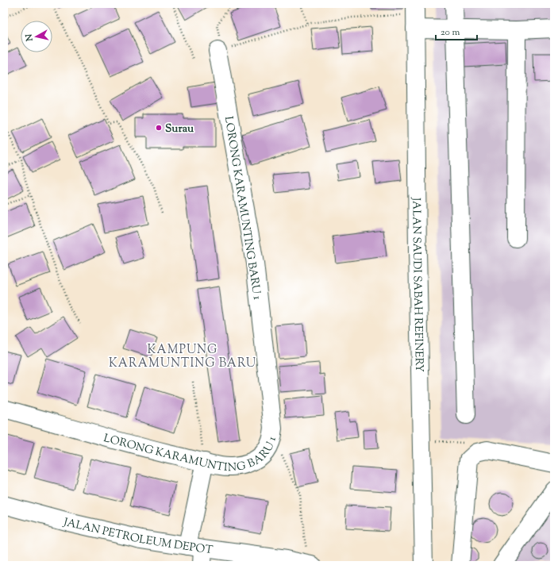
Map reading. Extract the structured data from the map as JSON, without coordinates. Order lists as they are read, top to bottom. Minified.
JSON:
{"streets":{"street":["LORONG KARAMUNTING BARU 1","JALAN SAUDI SABAH REFINERY","JALAN PETROLEUM DEPOT"]},"districts":["KAMPUNG KARAMUNTING BARU"],"places":["Surau"],"scale_bar":"20 m","north":"left"}
